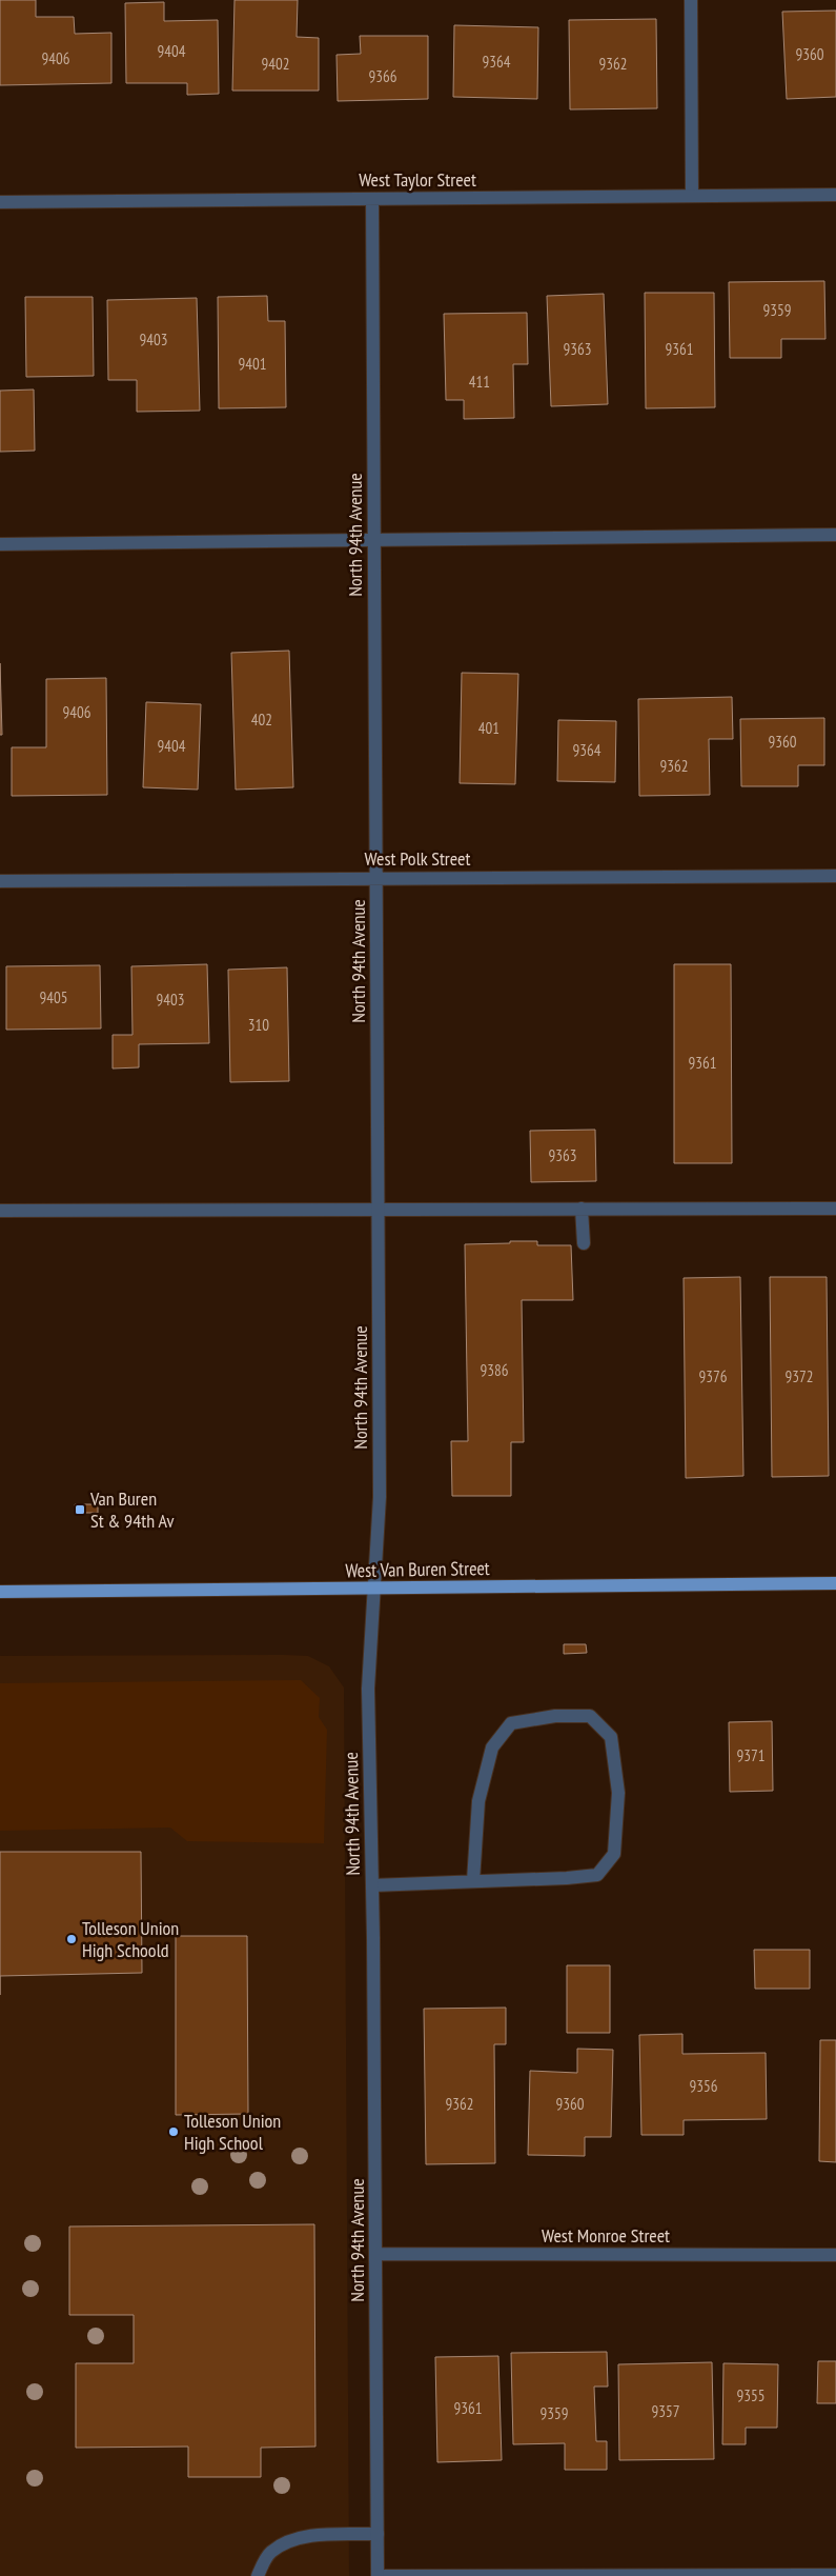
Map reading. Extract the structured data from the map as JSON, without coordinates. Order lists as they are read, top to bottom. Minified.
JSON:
{"streets":{"main road":["West Van Buren Street"],"street":["West Taylor Street","North 94th Avenue","West Polk Street","West Monroe Street"]},"crossings":[["West Taylor Street","North 94th Avenue"],["North 94th Avenue","West Polk Street"],["North 94th Avenue","West Van Buren Street"],["North 94th Avenue","West Monroe Street"]],"places":{"transit":["Van Buren St & 94th Av"],"other":["Tolleson Union High Schoold","Tolleson Union High School"]},"house_numbers":["9404","9360","9406","9364","9402","9362","9366","9359","9403","9363","9361","9401","411","9406","402","401","9360","9404","9364","9362","9405","9403","310","9361","9363","9386","9376","9372","9371","9356","9362","9360","9355","9361","9357","9359"]}
